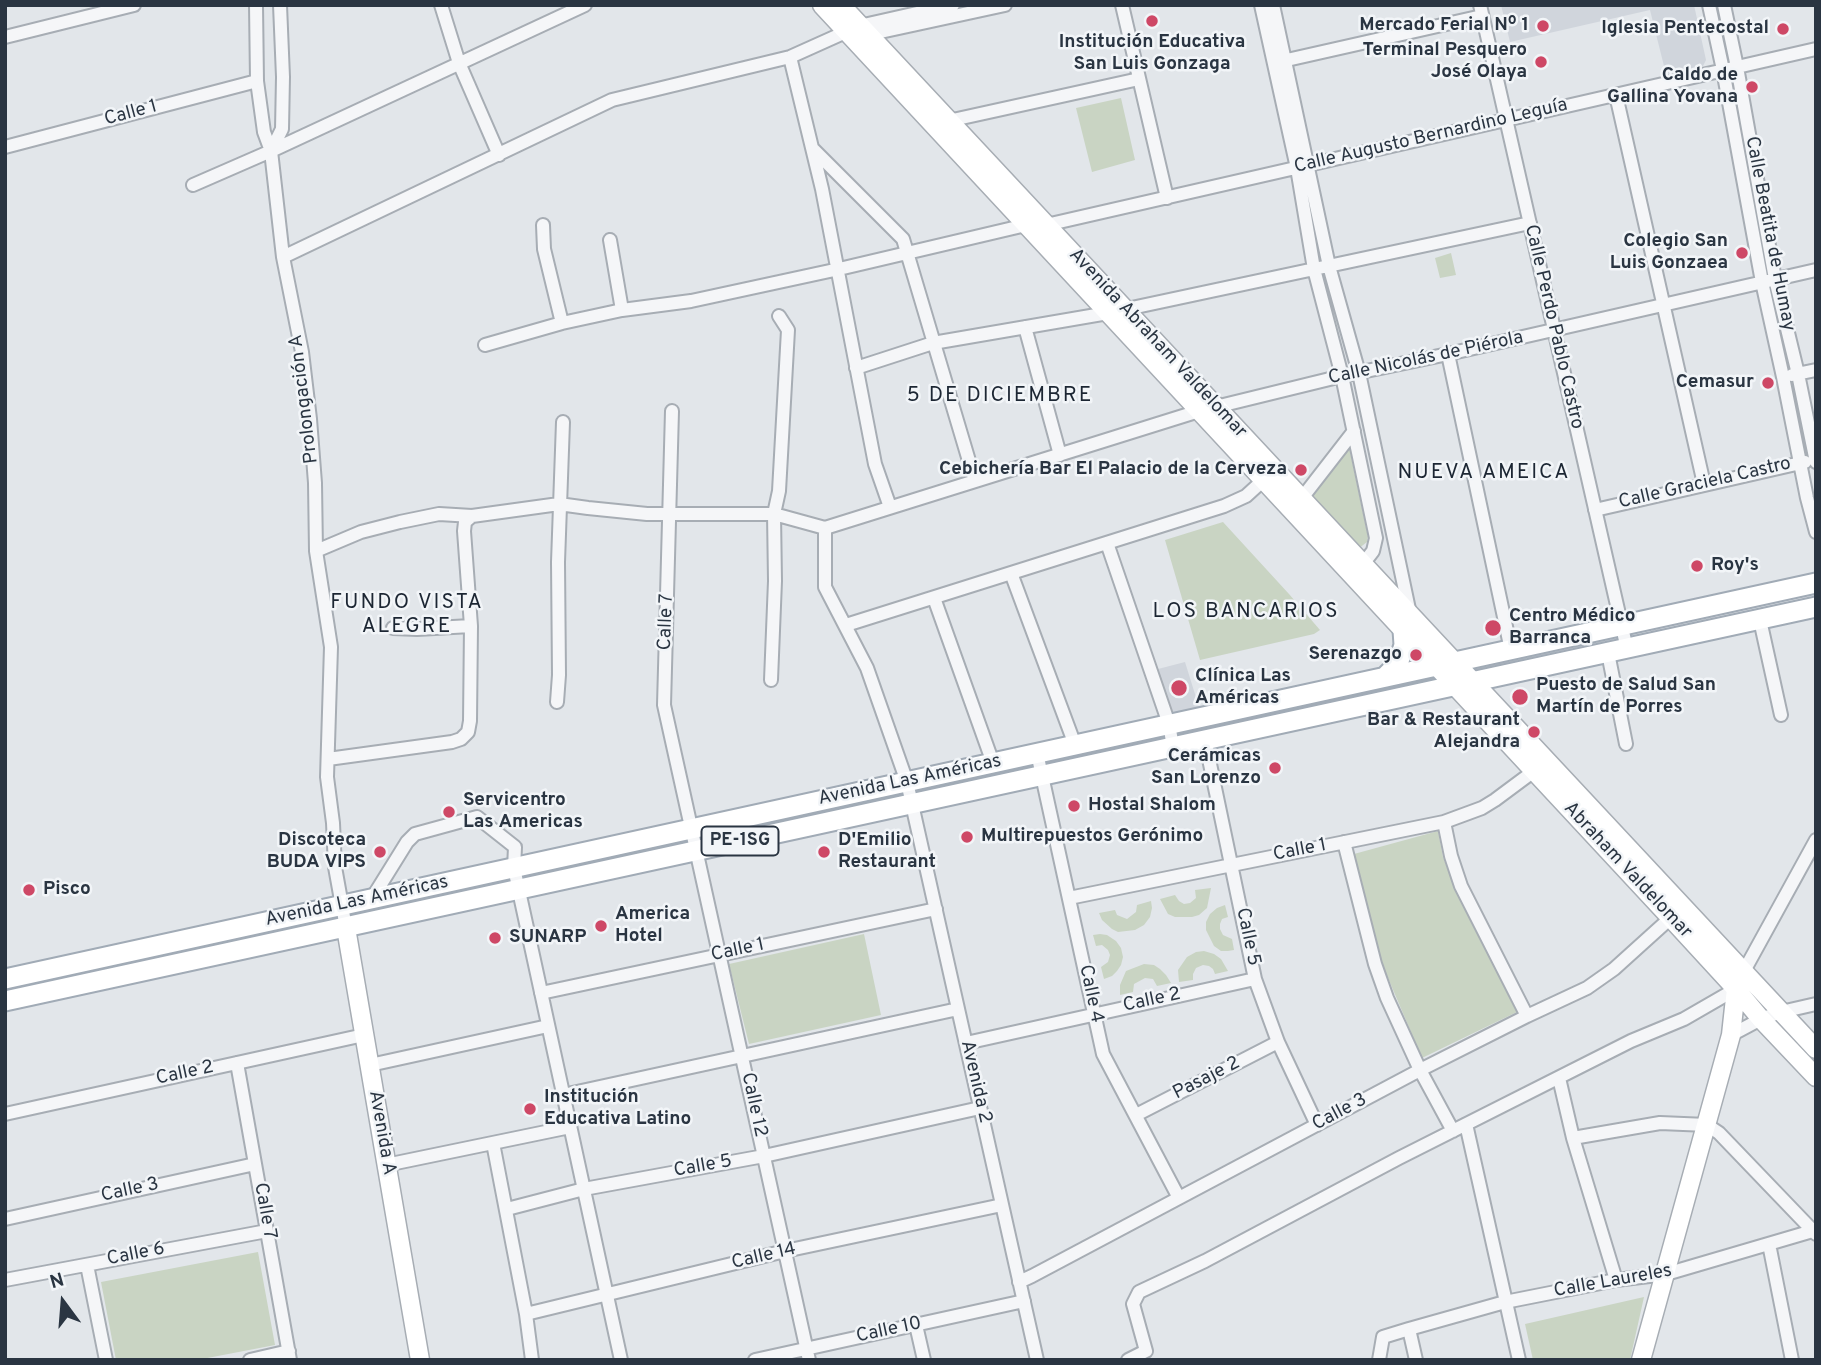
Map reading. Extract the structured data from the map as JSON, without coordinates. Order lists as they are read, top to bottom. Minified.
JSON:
{"streets":{"main road":["Avenida Las Américas","PE-1SG"],"street":["Calle 1","Calle Augusto Bernardino Leguía","Calle Beatita de Humay","Calle Perdo Pablo Castro","Avenida Abraham Valdelomar","Calle Nicolás de Piérola","Prolongación A","Calle Graciela Castro","Calle 7","Abraham Valdelomar","Calle 5","Calle 4","Calle 2","Pasaje 2","Avenida 2","Calle 12","Calle 3","Avenida A","Calle 6","Calle 14","Calle Laureles","Calle 10"]},"crossings":[["Calle 1","Prolongación A"],["Calle 1","Abraham Valdelomar"],["Calle 1","Calle 5"],["Calle 1","Calle 4"],["Calle 1","Avenida 2"],["Calle 1","Calle 12"],["Calle Augusto Bernardino Leguía","Calle Beatita de Humay"],["Calle Augusto Bernardino Leguía","Calle Perdo Pablo Castro"],["Calle Augusto Bernardino Leguía","Avenida Abraham Valdelomar"],["Calle Beatita de Humay","Calle Nicolás de Piérola"],["Calle Beatita de Humay","Calle Graciela Castro"],["Calle Perdo Pablo Castro","Calle Nicolás de Piérola"],["Calle Perdo Pablo Castro","Calle Graciela Castro"],["Calle Perdo Pablo Castro","Avenida Las Américas"],["Avenida Abraham Valdelomar","Calle Nicolás de Piérola"],["Avenida Abraham Valdelomar","Avenida Las Américas"],["Avenida Abraham Valdelomar","Abraham Valdelomar"],["Calle Nicolás de Piérola","Avenida 2"],["Prolongación A","Avenida A"],["Calle 7","Avenida Las Américas"],["Calle 7","Calle 2"],["Calle 7","Calle 12"],["Calle 7","Calle 3"],["Calle 7","Calle 6"],["Avenida Las Américas","Abraham Valdelomar"],["Avenida Las Américas","Calle 5"],["Avenida Las Américas","Calle 4"],["Avenida Las Américas","Avenida 2"],["Avenida Las Américas","Calle 12"],["Avenida Las Américas","Avenida A"],["Abraham Valdelomar","Calle 3"],["Calle 5","Calle 2"],["Calle 5","Pasaje 2"],["Calle 5","Avenida 2"],["Calle 5","Calle 12"],["Calle 5","Calle 3"],["Calle 4","Calle 2"],["Calle 4","Pasaje 2"],["Calle 4","Calle 3"],["Calle 2","Avenida 2"],["Calle 2","Avenida A"],["Avenida 2","Calle 3"],["Avenida 2","Calle 14"],["Avenida 2","Calle 10"],["Calle 12","Calle 14"],["Calle 12","Calle 10"]],"districts":["5 DE DICIEMBRE","NUEVA AMEICA","FUNDO VISTA ALEGRE","LOS BANCARIOS"],"places":["Institución Educativa San Luis Gonzaga","Mercado Ferial Nº 1","Iglesia Pentecostal","Terminal Pesquero José Olaya","Caldo de Gallina Yovana","Colegio San Luis Gonzaea","Cemasur","Cebichería Bar El Palacio de la Cerveza","Roy's","Centro Médico Barranca","Serenazgo","Clínica Las Américas","Puesto de Salud San Martín de Porres","Bar & Restaurant Alejandra","Cerámicas San Lorenzo","Hostal Shalom","Servicentro Las Americas","Multirepuestos Gerónimo","Discoteca BUDA VIPS","D'Emilio Restaurant","Pisco","America Hotel","SUNARP","Institución Educativa Latino"],"north":"top"}
